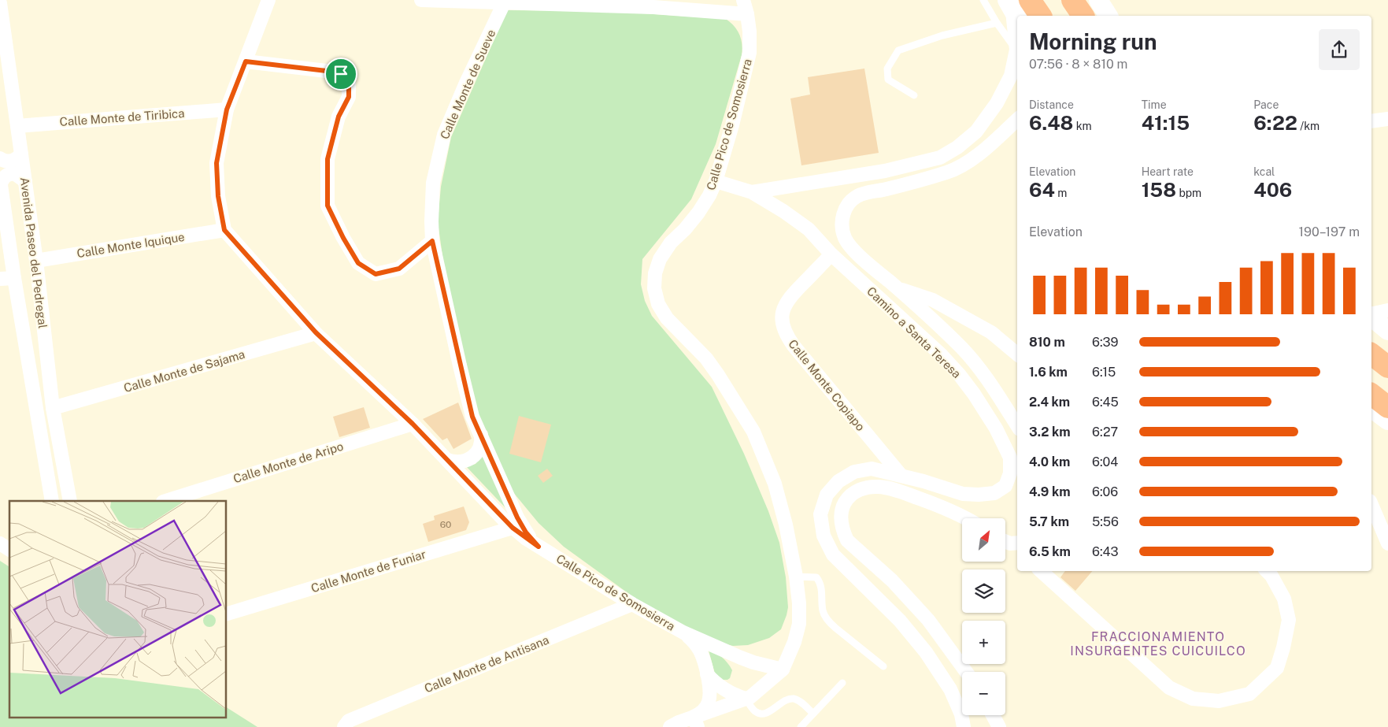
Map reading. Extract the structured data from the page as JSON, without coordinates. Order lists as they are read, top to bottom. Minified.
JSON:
{"streets":{"street":["Calle Monte de Sueve","Calle Monte de Tiribica","Calle Pico de Somosierra","Calle Monte Iquique","Avenida Paseo del Pedregal","Camino a Santa Teresa","Calle Monte de Sajama","Calle Monte Copiapo","Calle Monte de Aripo","Calle Monte de Funiar","Calle Monte de Antisana"]},"crossings":[["Calle Monte de Sueve","Calle Pico de Somosierra"],["Calle Monte de Tiribica","Avenida Paseo del Pedregal"],["Calle Pico de Somosierra","Calle Monte Iquique"],["Calle Pico de Somosierra","Camino a Santa Teresa"],["Calle Pico de Somosierra","Calle Monte de Sajama"],["Calle Pico de Somosierra","Calle Monte de Aripo"],["Calle Pico de Somosierra","Calle Monte de Funiar"],["Calle Pico de Somosierra","Calle Monte de Antisana"],["Calle Monte Iquique","Avenida Paseo del Pedregal"],["Avenida Paseo del Pedregal","Calle Monte de Sajama"],["Camino a Santa Teresa","Calle Monte Copiapo"]],"districts":["FRACCIONAMIENTO INSURGENTES CUICUILCO"],"house_numbers":["60"],"north":"top right","page":{"heading":["Morning run","07:56 · 8 × 810 m"],"stats":[["Distance","6.48 km"],["Time","41:15"],["Pace","6:22 /km"],["Elevation","64 m"],["Heart rate","158 bpm"],["kcal","406"]],"chart":["Elevation","190–197 m"],"list":[{"name":"810 m","note":"6:39"},{"name":"1.6 km","note":"6:15"},{"name":"2.4 km","note":"6:45"},{"name":"3.2 km","note":"6:27"},{"name":"4.0 km","note":"6:04"},{"name":"4.9 km","note":"6:06"},{"name":"5.7 km","note":"5:56"},{"name":"6.5 km","note":"6:43"}],"map_buttons":["+","−"]}}
